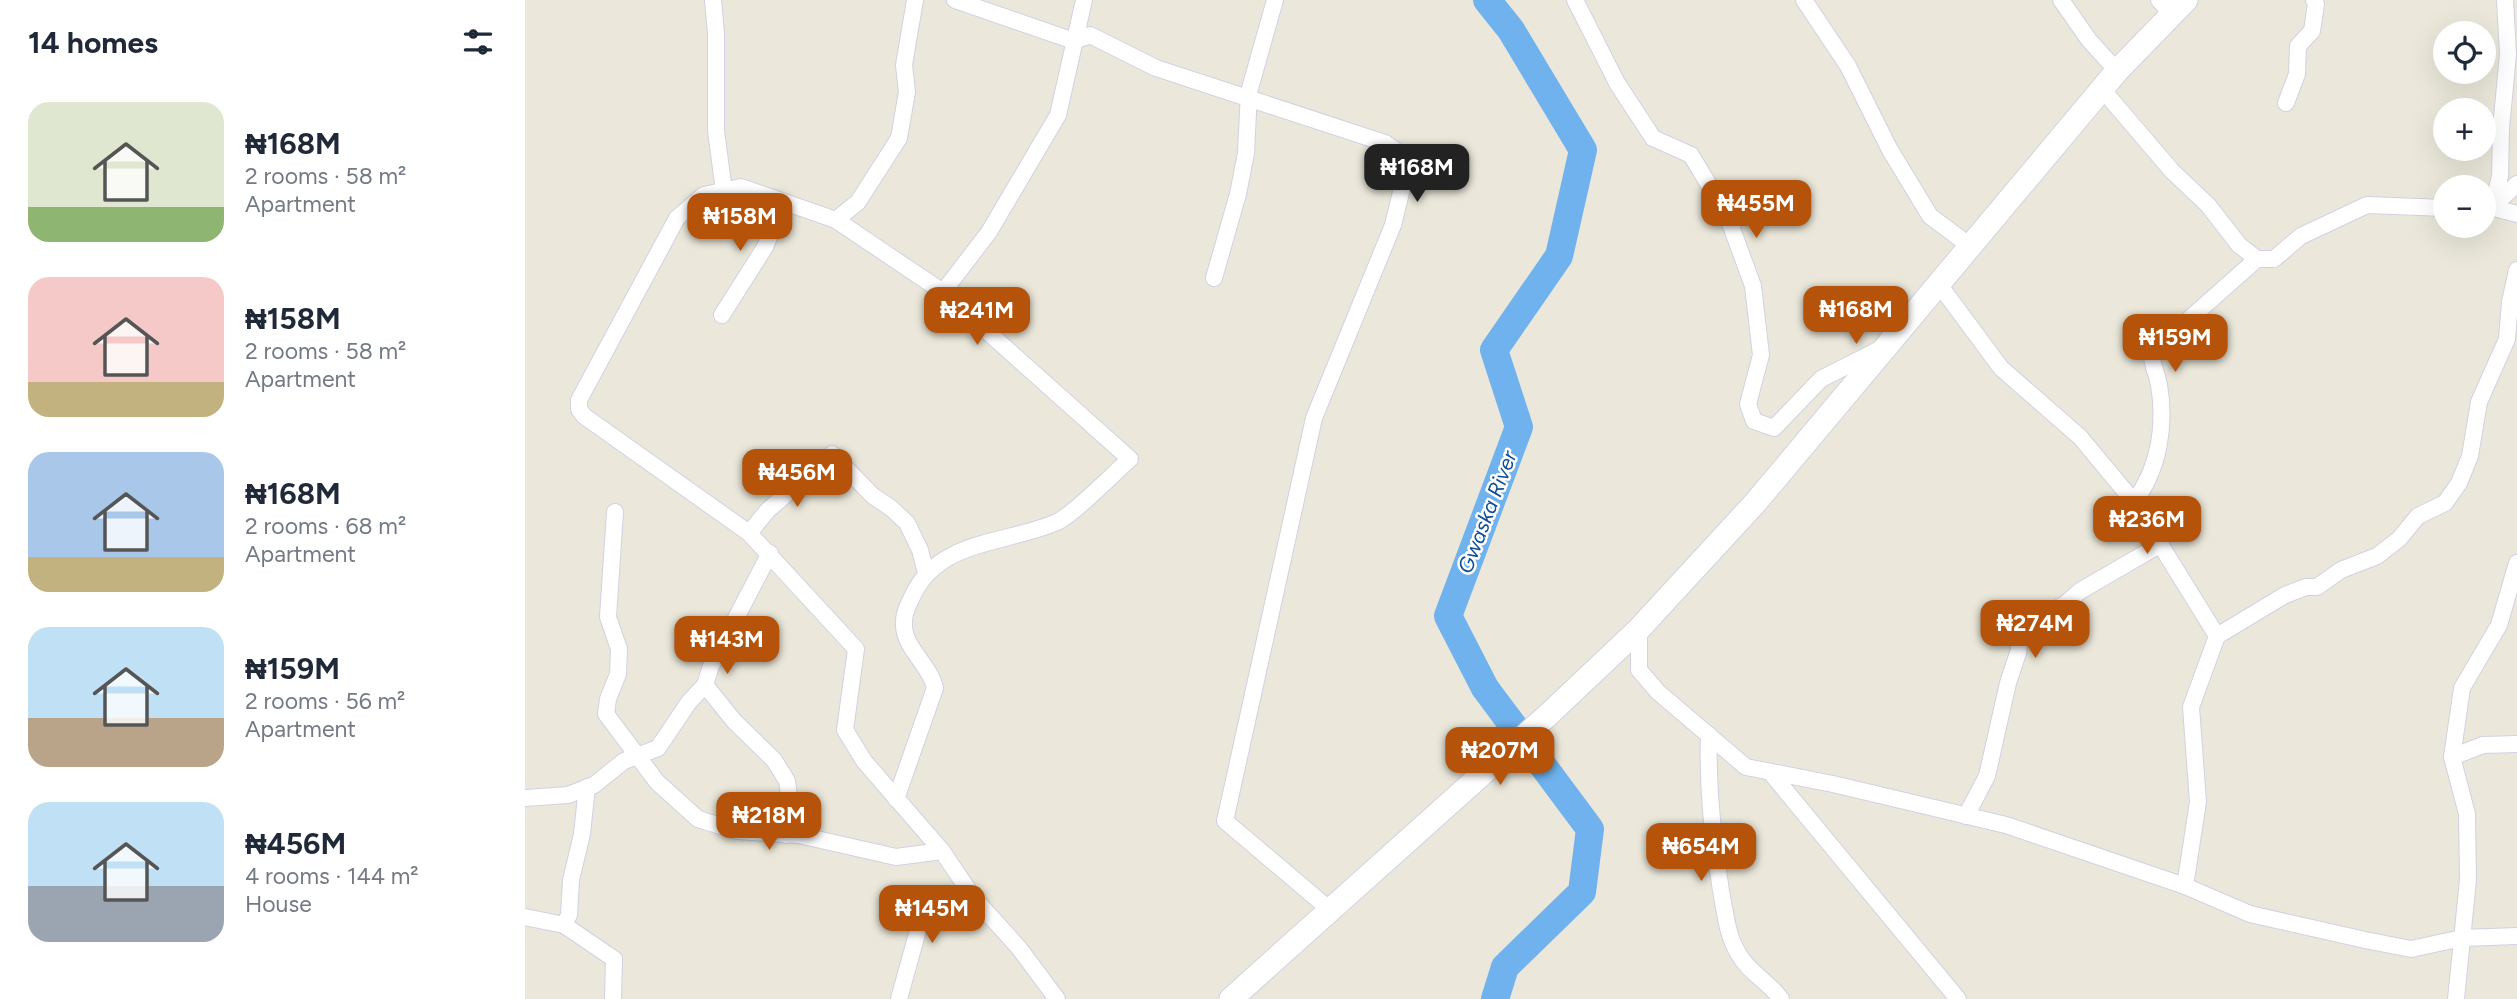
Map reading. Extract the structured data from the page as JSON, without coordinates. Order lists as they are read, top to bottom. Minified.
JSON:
{"water":["Gwaska River"],"page":{"heading":"14 homes","map_buttons":["+","−"],"list":[{"name":"₦168M","note":"2 rooms · 58 m² · Apartment"},{"name":"₦158M","note":"2 rooms · 58 m² · Apartment"},{"name":"₦168M","note":"2 rooms · 68 m² · Apartment"},{"name":"₦159M","note":"2 rooms · 56 m² · Apartment"},{"name":"₦456M","note":"4 rooms · 144 m² · House"}],"price":["₦168M","₦455M","₦158M","₦168M","₦241M","₦159M","₦456M","₦236M","₦274M","₦143M","₦207M","₦218M","₦654M","₦145M"]}}
